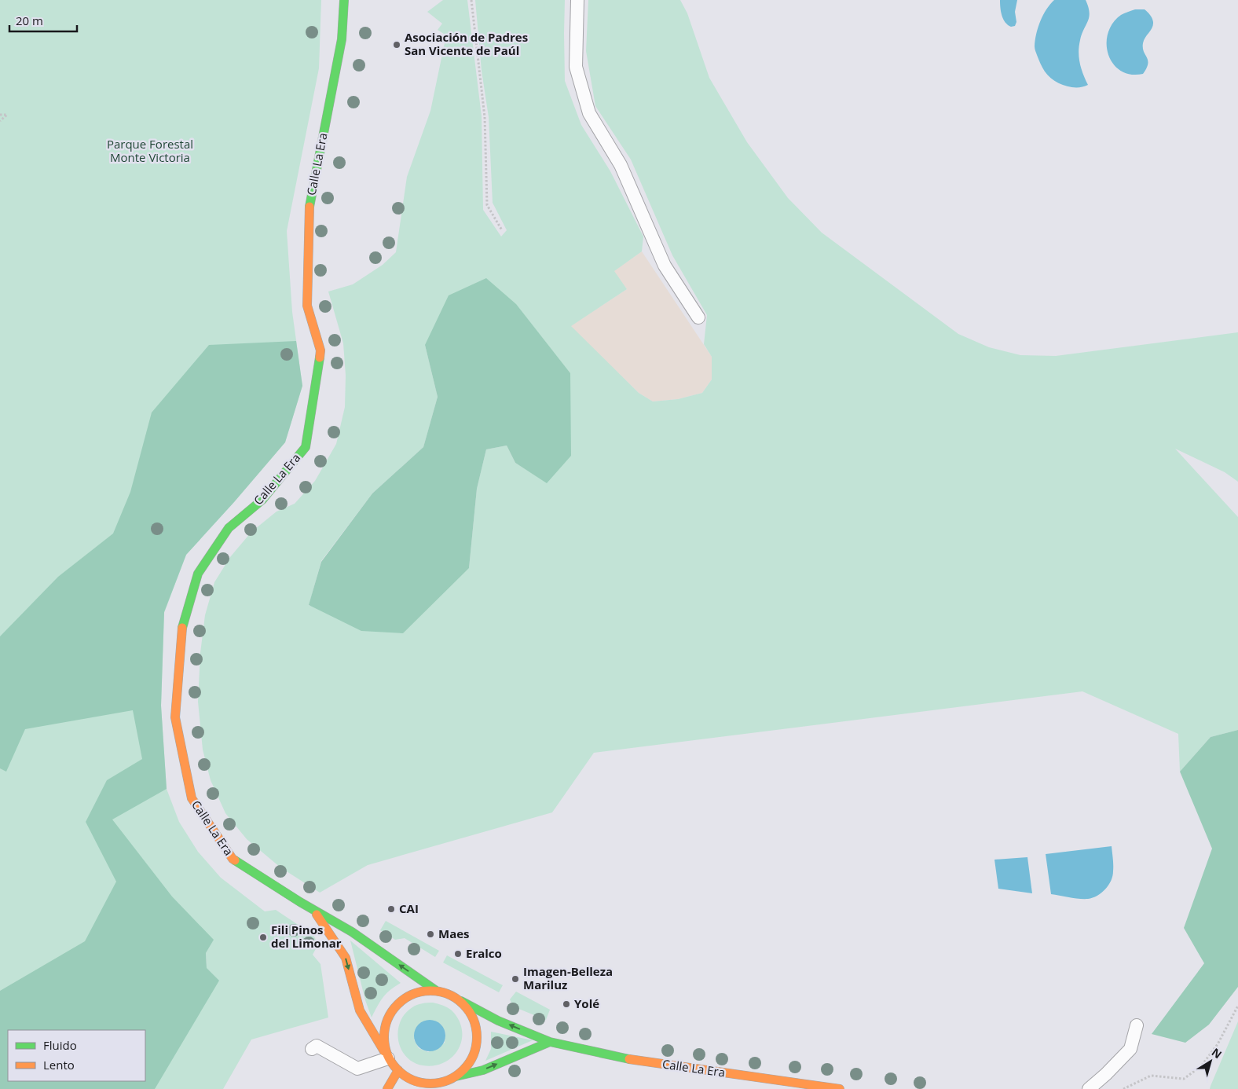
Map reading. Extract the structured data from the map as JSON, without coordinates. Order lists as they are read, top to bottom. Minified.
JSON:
{"streets":{"main road":["Calle La Era"]},"parks":["Parque Forestal Monte Victoria"],"places":["Asociación de Padres San Vicente de Paúl","CAI","Maes","Fili Pinos del Limonar","Eralco","Imagen-Belleza Mariluz","Yolé"],"legend":["Fluido","Lento"],"scale_bar":"20 m","north":"top right"}
